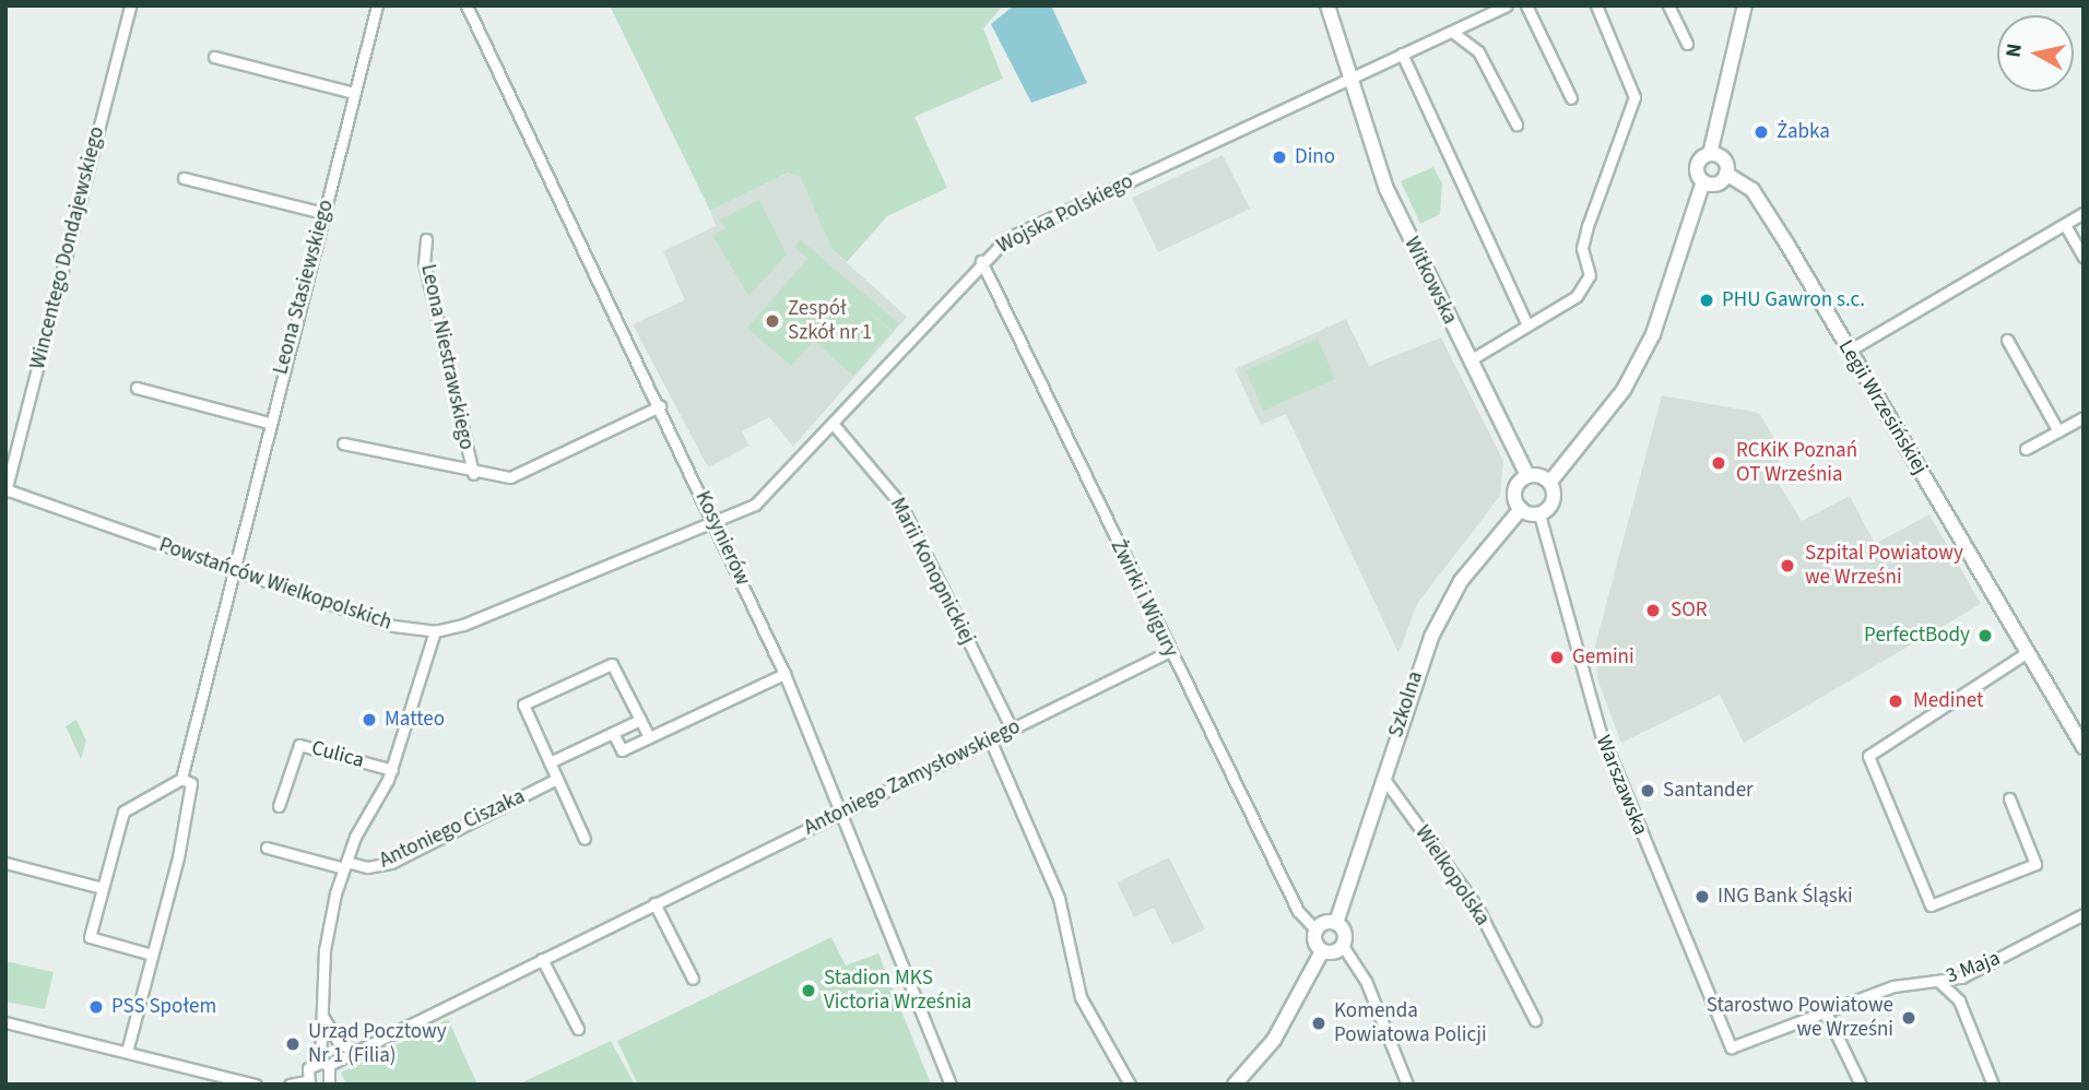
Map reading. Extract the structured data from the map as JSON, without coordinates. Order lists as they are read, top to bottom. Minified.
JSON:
{"streets":{"street":["Wojska Polskiego","Wincentego Dondajewskiego","Witkowska","Leona Stasiewskiego","Leona Niestrawskiego","Legii Wrzesińskiej","Kosynierów","Marii Konopnickiej","Powstańców Wielkopolskich","Żwirki i Wigury","Szkolna","Culica","Antoniego Zamysłowskiego","Warszawska","Antoniego Ciszaka","Wielkopolska","3 Maja"]},"crossings":[["Wojska Polskiego","Witkowska"],["Wojska Polskiego","Kosynierów"],["Wojska Polskiego","Marii Konopnickiej"],["Wojska Polskiego","Powstańców Wielkopolskich"],["Wojska Polskiego","Żwirki i Wigury"],["Wincentego Dondajewskiego","Powstańców Wielkopolskich"],["Witkowska","Szkolna"],["Witkowska","Warszawska"],["Leona Stasiewskiego","Powstańców Wielkopolskich"],["Kosynierów","Powstańców Wielkopolskich"],["Kosynierów","Antoniego Zamysłowskiego"],["Marii Konopnickiej","Antoniego Zamysłowskiego"],["Żwirki i Wigury","Antoniego Zamysłowskiego"],["Szkolna","Warszawska"],["Szkolna","Wielkopolska"],["Warszawska","3 Maja"]],"places":["Żabka","Dino","PHU Gawron s.c.","Zespół Szkół nr 1","RCKiK Poznań OT Września","Szpital Powiatowy we Wrześni","SOR","PerfectBody","Gemini","Medinet","Matteo","Santander","ING Bank Śląski","Stadion MKS Victoria Września","PSS Społem","Starostwo Powiatowe we Wrześni","Komenda Powiatowa Policji","Urząd Pocztowy Nr 1 (Filia)"],"north":"left"}
